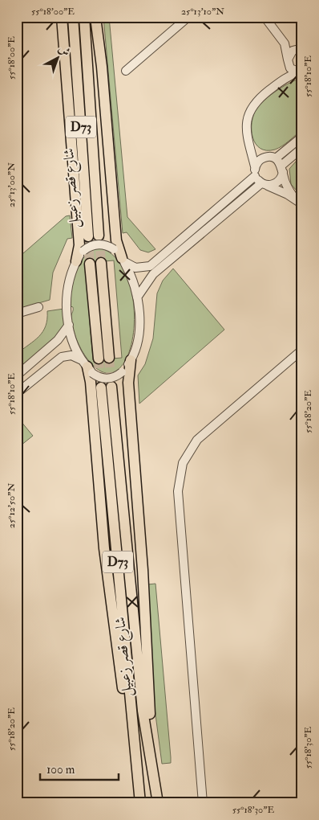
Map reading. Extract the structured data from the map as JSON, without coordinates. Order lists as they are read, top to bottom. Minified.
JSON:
{"streets":{"main road":["D73","شارع قصر زعبيل"]},"scale_bar":"100 m","north":"top right","coordinates":["55°18'00\"E","25°13'10\"N","55°18'10\"E","25°13'00\"N","55°18'20\"E","25°12'50\"N","55°18'30\"E"]}
